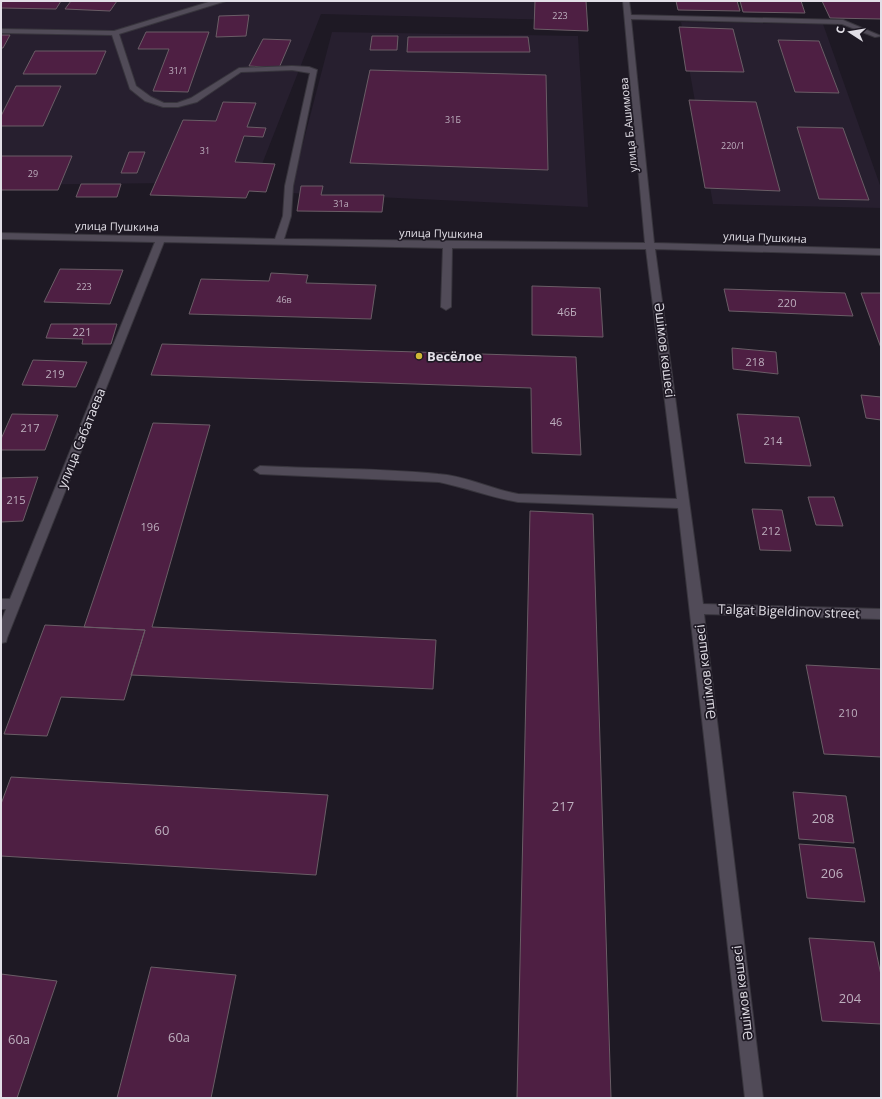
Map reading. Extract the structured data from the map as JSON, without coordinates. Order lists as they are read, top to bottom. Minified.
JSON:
{"streets":{"street":["улица Б.Ашимова","улица Пушкина","Әшімов көшесі","улица Сабатаева","Talgat Bigeldinov street"]},"crossings":[["улица Б.Ашимова","улица Пушкина"],["улица Б.Ашимова","Әшімов көшесі"],["улица Пушкина","Әшімов көшесі"],["улица Пушкина","улица Сабатаева"],["Әшімов көшесі","Talgat Bigeldinov street"]],"places":["Весёлое"],"house_numbers":["223","31/1","31Б","220/1","31","29","31а","223","46в","220","46Б","221","218","219","46","217","214","215","196","212","210","217","208","60","206","204","60а","60а"],"north":"left"}
